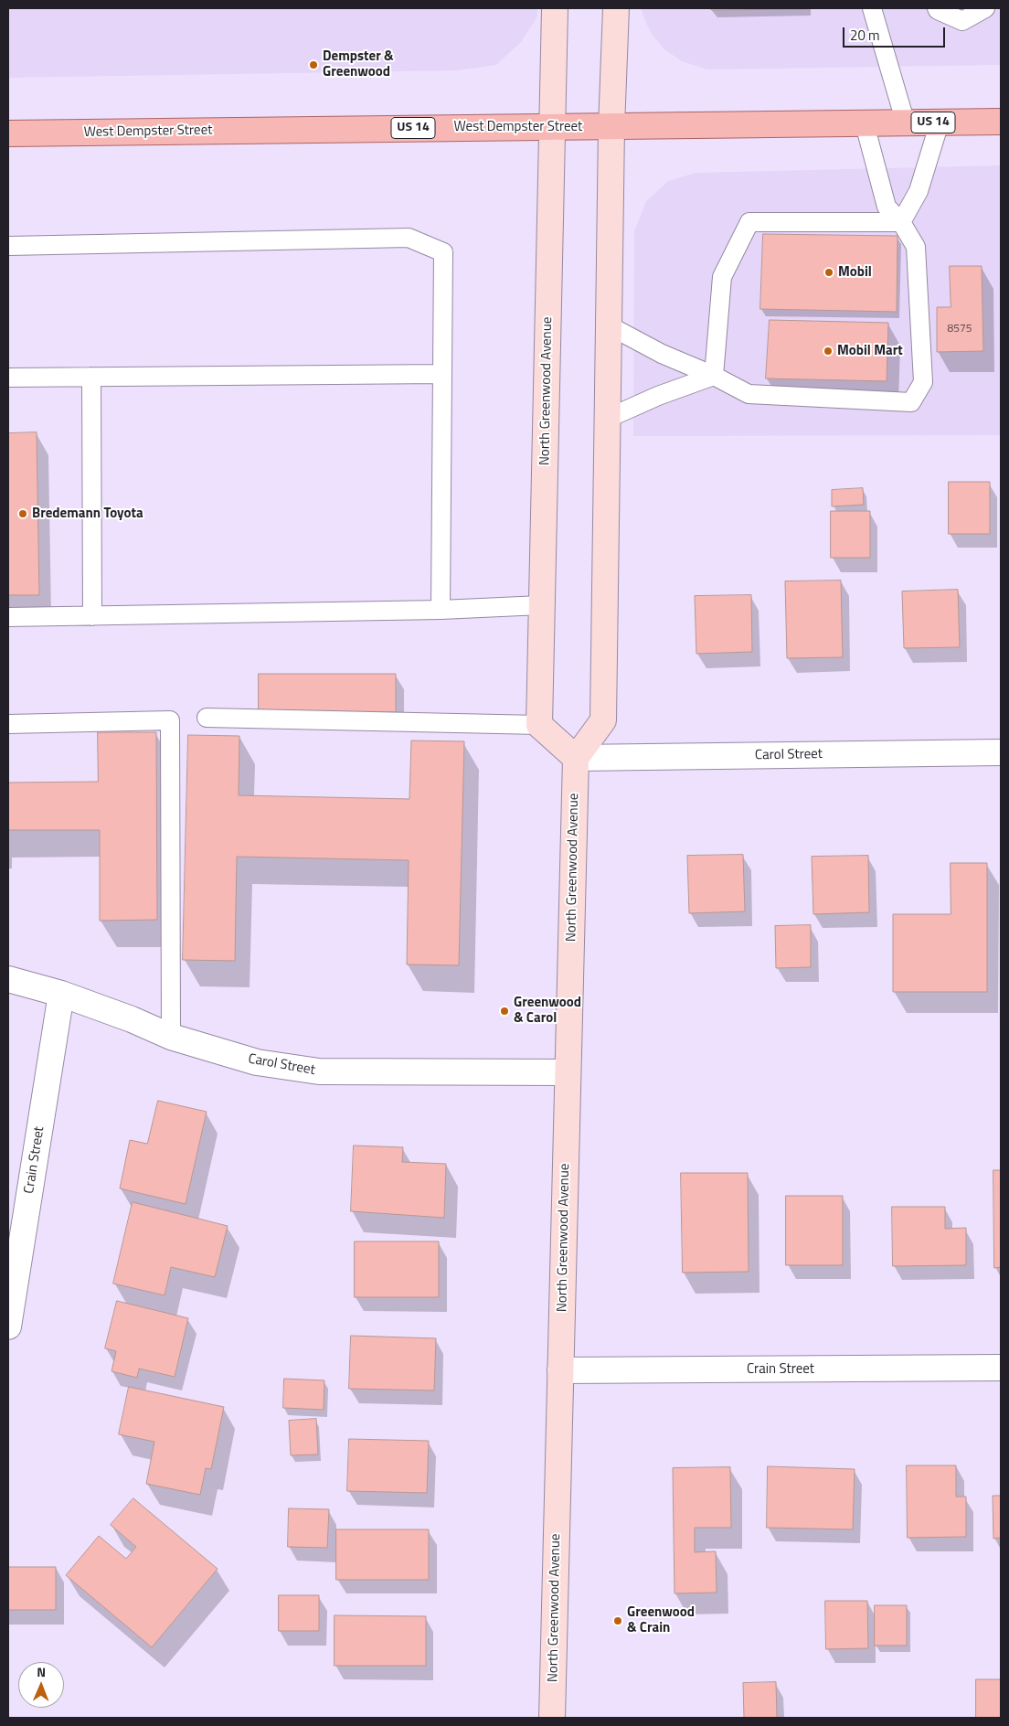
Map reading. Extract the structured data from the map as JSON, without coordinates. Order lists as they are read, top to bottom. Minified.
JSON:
{"streets":{"main road":["US 14","West Dempster Street","North Greenwood Avenue"],"street":["Carol Street","Crain Street"]},"crossings":[["West Dempster Street","North Greenwood Avenue"],["North Greenwood Avenue","Carol Street"],["North Greenwood Avenue","Crain Street"],["Carol Street","Crain Street"]],"places":["Dempster & Greenwood","Mobil","Mobil Mart","Bredemann Toyota","Greenwood & Carol","Greenwood & Crain"],"house_numbers":["8575"],"scale_bar":"20 m","north":"top"}
